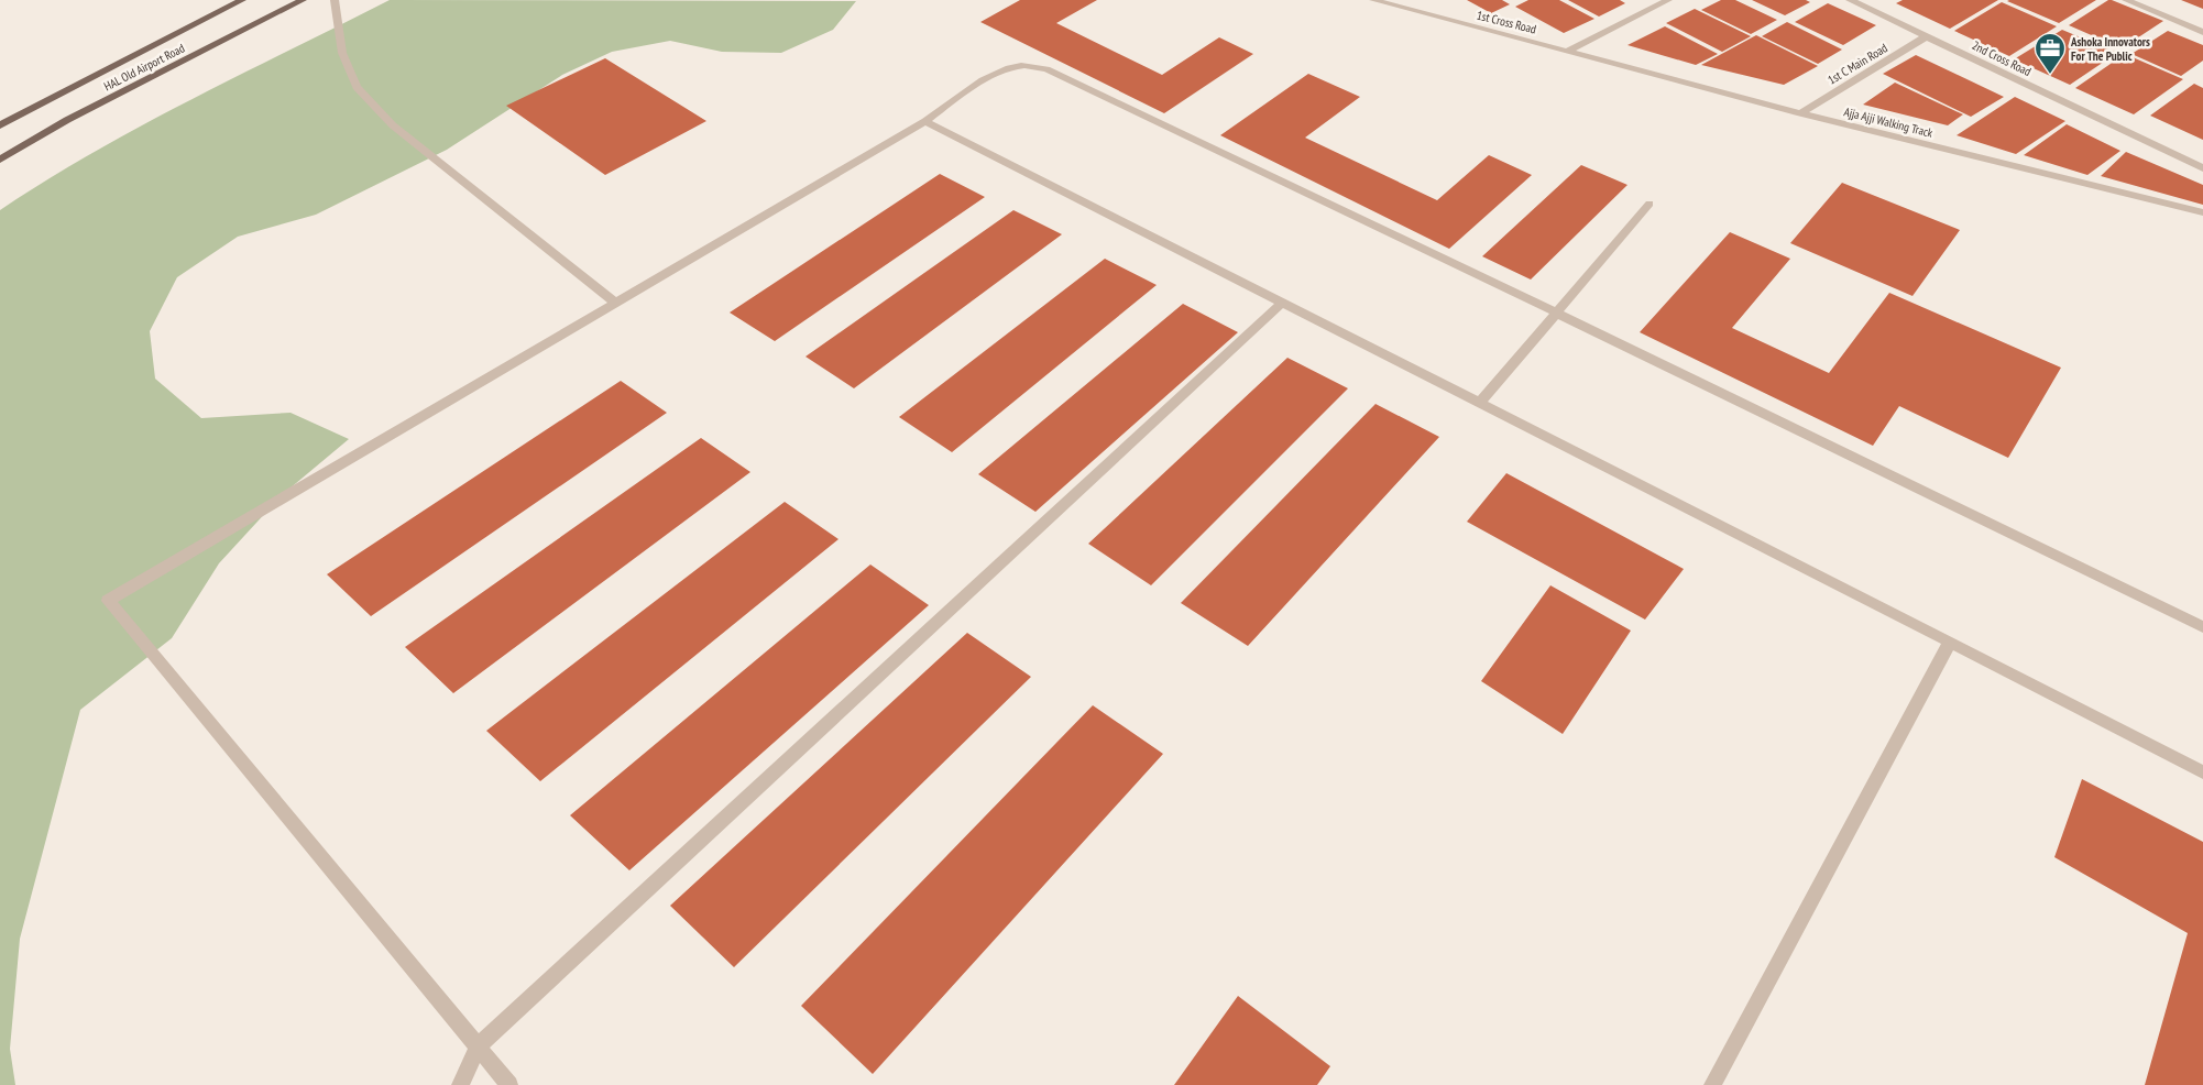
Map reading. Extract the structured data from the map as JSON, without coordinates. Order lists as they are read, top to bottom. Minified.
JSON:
{"streets":{"main road":["HAL Old Airport Road"],"street":["1st Cross Road","2nd Cross Road","1st C Main Road","Ajja Ajji Walking Track"]},"crossings":[["1st Cross Road","Ajja Ajji Walking Track"],["2nd Cross Road","1st C Main Road"],["1st C Main Road","Ajja Ajji Walking Track"]],"places":{"office":["Ashoka Innovators For The Public"]}}
